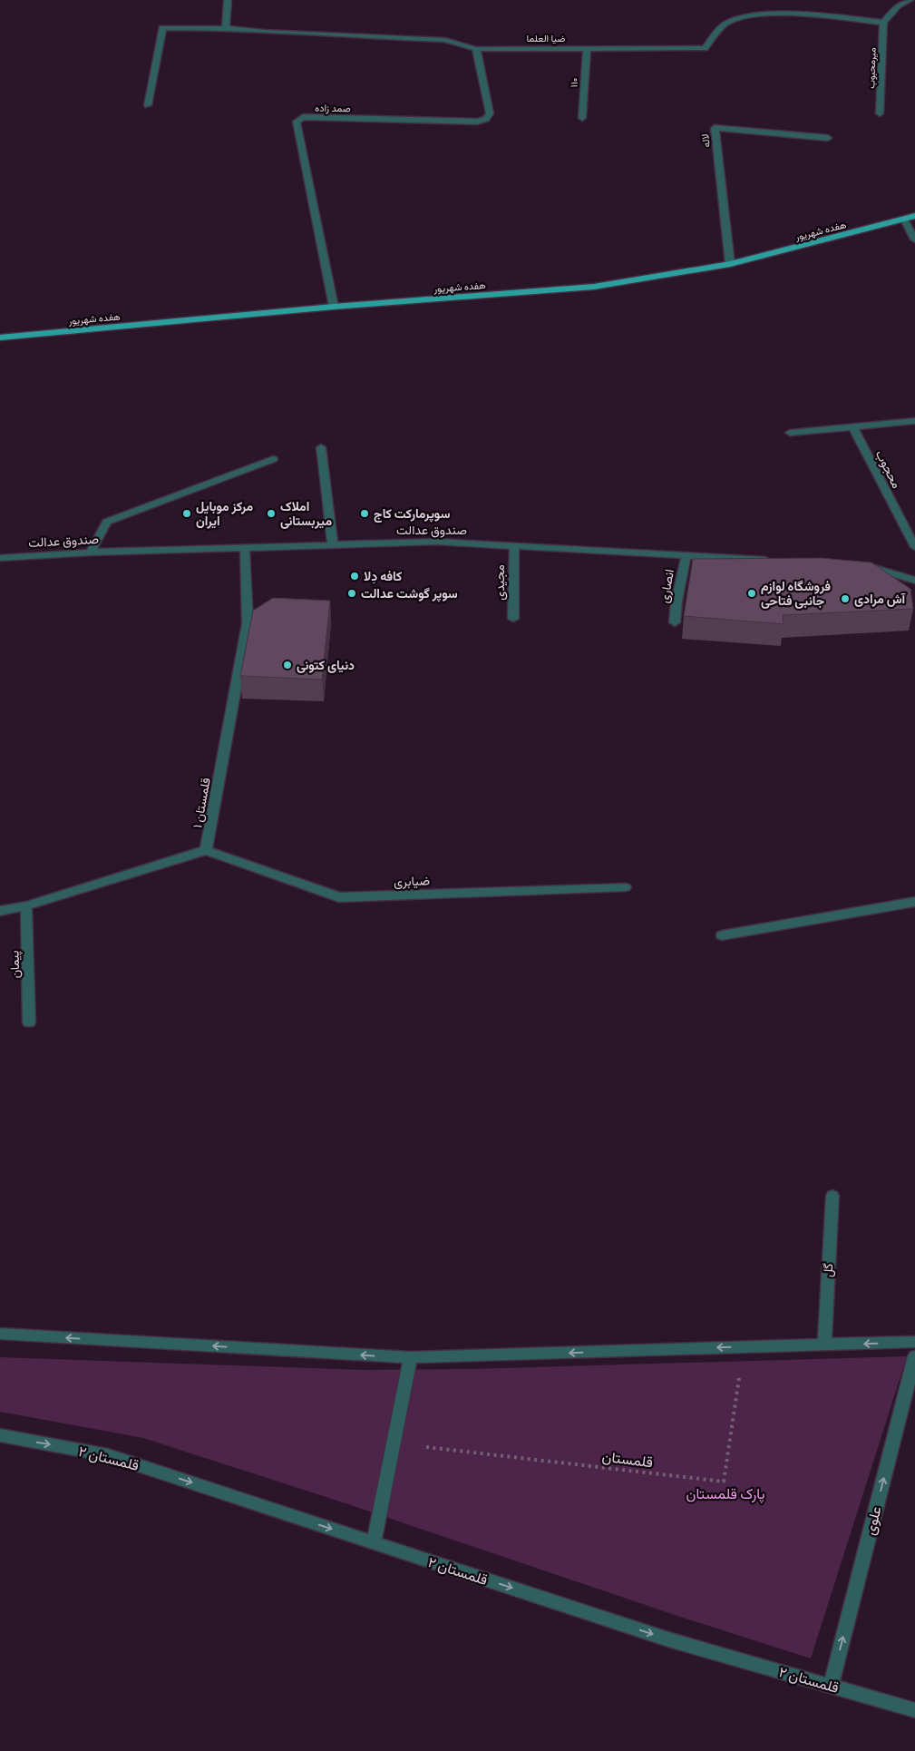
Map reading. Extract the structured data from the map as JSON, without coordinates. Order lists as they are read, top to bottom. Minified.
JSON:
{"streets":{"main road":["هفده شهریور"],"street":["ضیا العلما","میرمحبوب","۱۱۰","صمد زاده","لاله","محجوب","صندوق عدالت","مجیدی","انصاری","قلمستان ۱","ضیابری","پیمان","گل","قلمستان ۲","علوی"],"path":["قلمستان"]},"crossings":[["ضیا العلما","میرمحبوب"],["ضیا العلما","۱۱۰"],["ضیا العلما","صمد زاده"],["صمد زاده","هفده شهریور"],["لاله","هفده شهریور"],["صندوق عدالت","مجیدی"],["صندوق عدالت","انصاری"],["صندوق عدالت","قلمستان ۱"],["قلمستان ۱","ضیابری"],["قلمستان ۲","علوی"]],"one_way":["قلمستان ۲","علوی"],"parks":["پارک قلمستان"],"places":["مرکز موبایل ایران","املاک میربستانی","سوپرمارکت کاج","کافه دِلا","سوپر گوشت عدالت","فروشگاه لوازم جانبی فتاحی","آش مرادی","دنیای کتونی"]}
